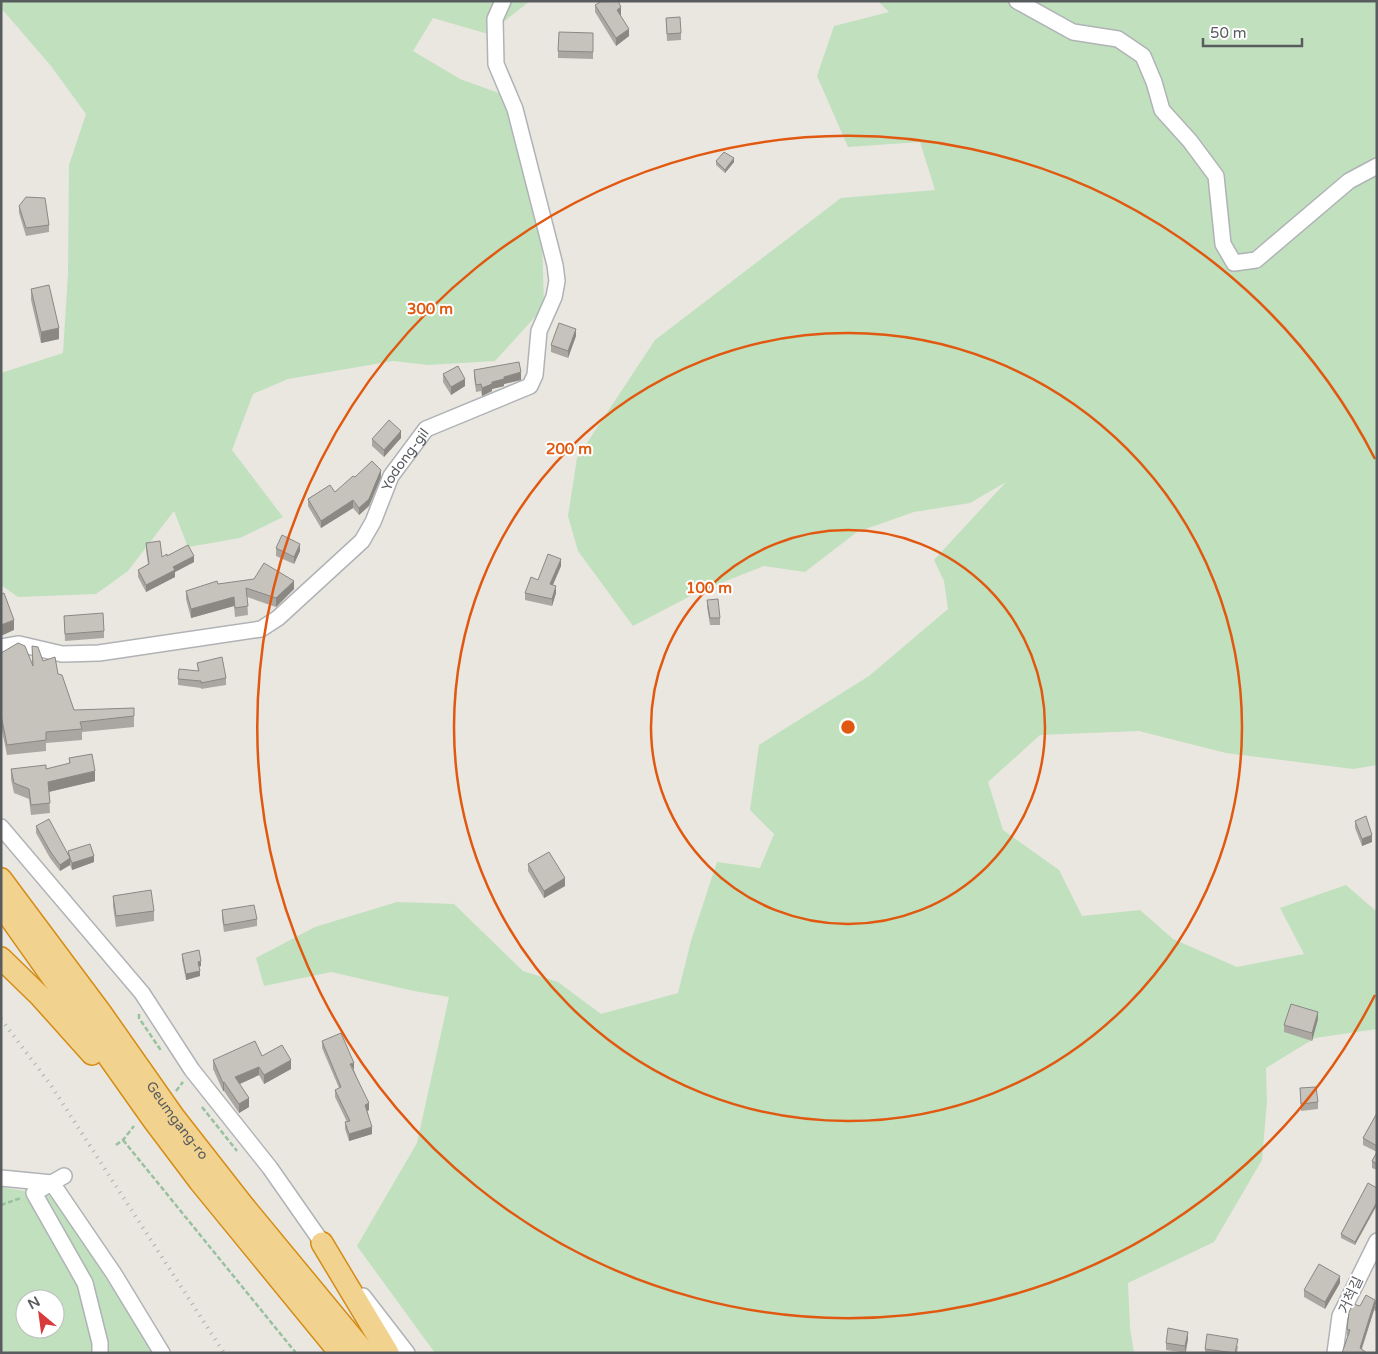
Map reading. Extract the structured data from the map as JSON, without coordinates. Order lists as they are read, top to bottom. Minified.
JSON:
{"streets":{"highway":["Geumgang-ro"],"street":["Yodong-gil","거척길"]},"scale_bar":"50 m","north":"top left","rings":["300 m","200 m","100 m"]}
